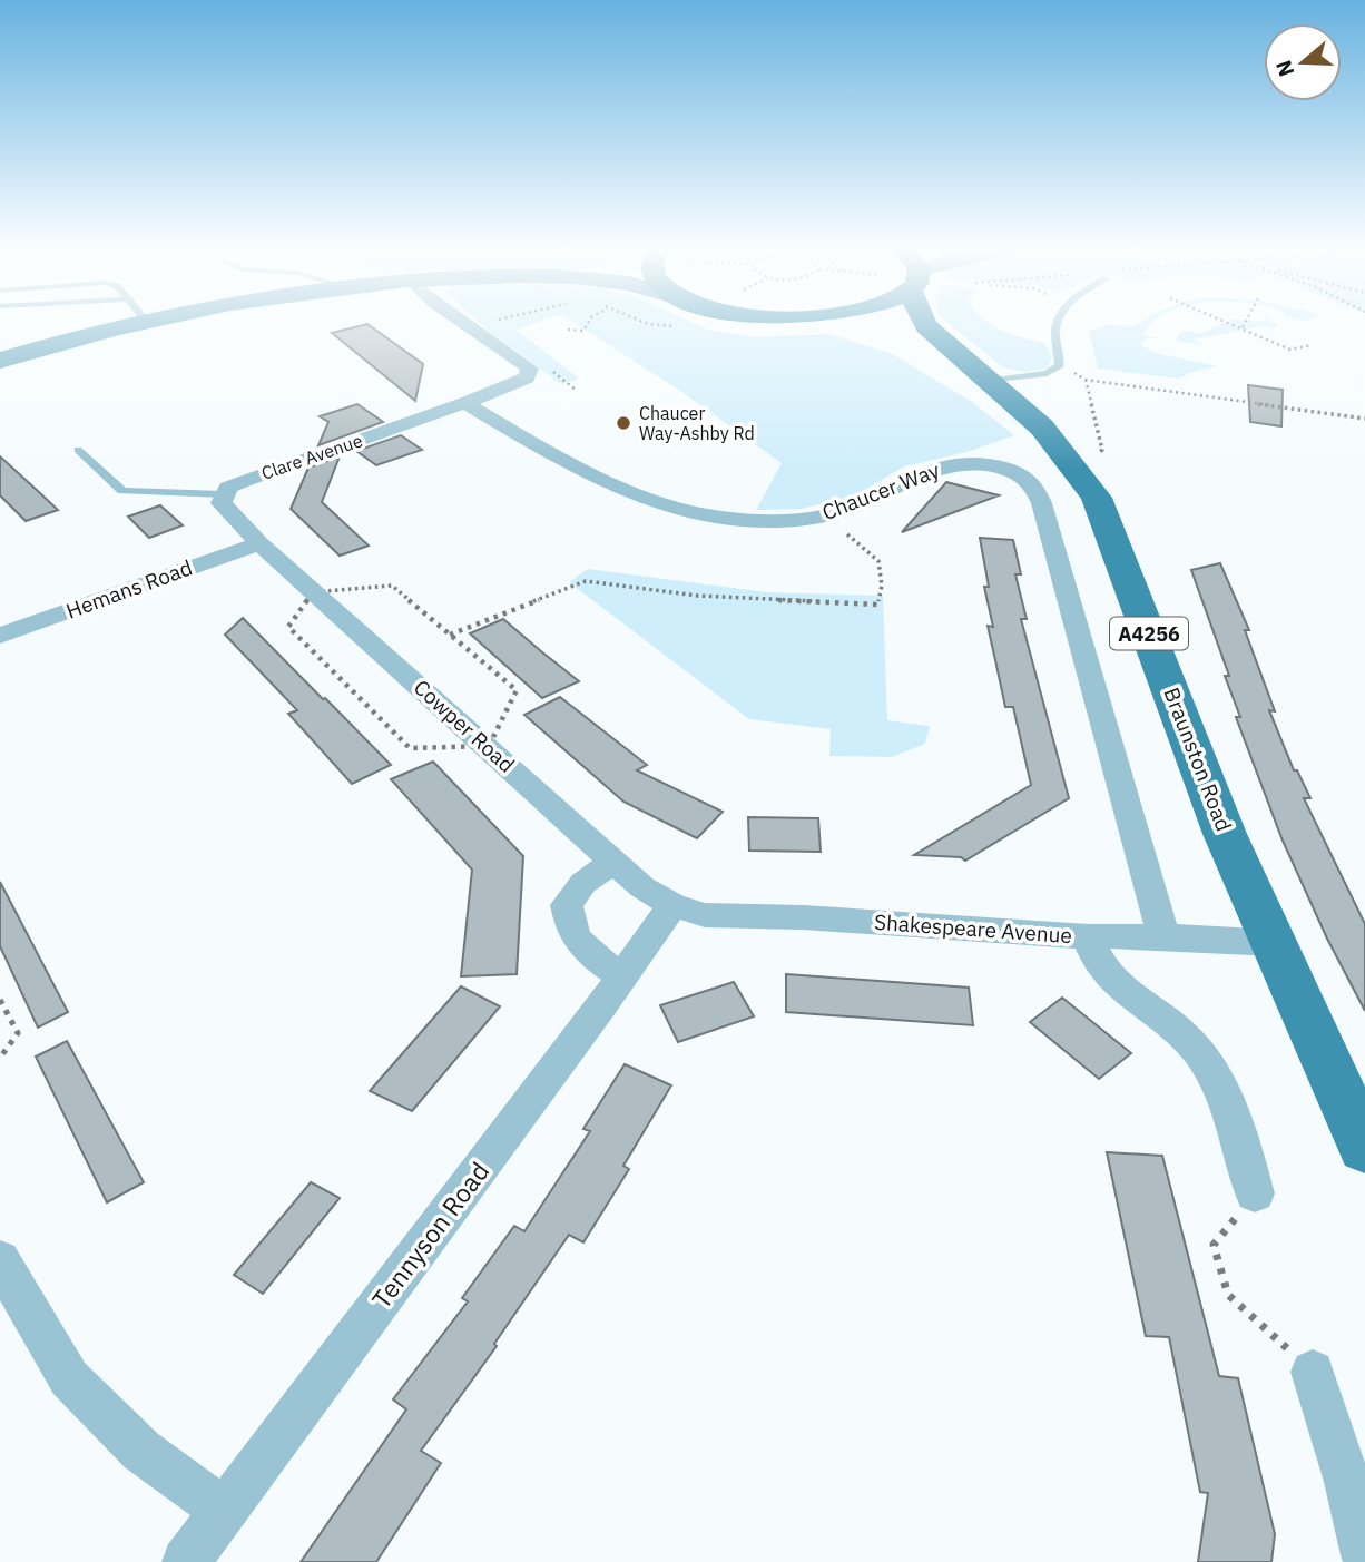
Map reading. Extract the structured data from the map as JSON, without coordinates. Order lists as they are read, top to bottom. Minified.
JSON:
{"streets":{"main road":["A4256","Braunston Road"],"street":["Clare Avenue","Chaucer Way","Hemans Road","Cowper Road","Shakespeare Avenue","Tennyson Road"]},"crossings":[["Clare Avenue","Chaucer Way"],["Chaucer Way","Shakespeare Avenue"],["Hemans Road","Cowper Road"],["Cowper Road","Shakespeare Avenue"],["Cowper Road","Tennyson Road"],["Braunston Road","Shakespeare Avenue"],["Shakespeare Avenue","Tennyson Road"]],"places":["Chaucer Way-Ashby Rd"],"north":"left"}
